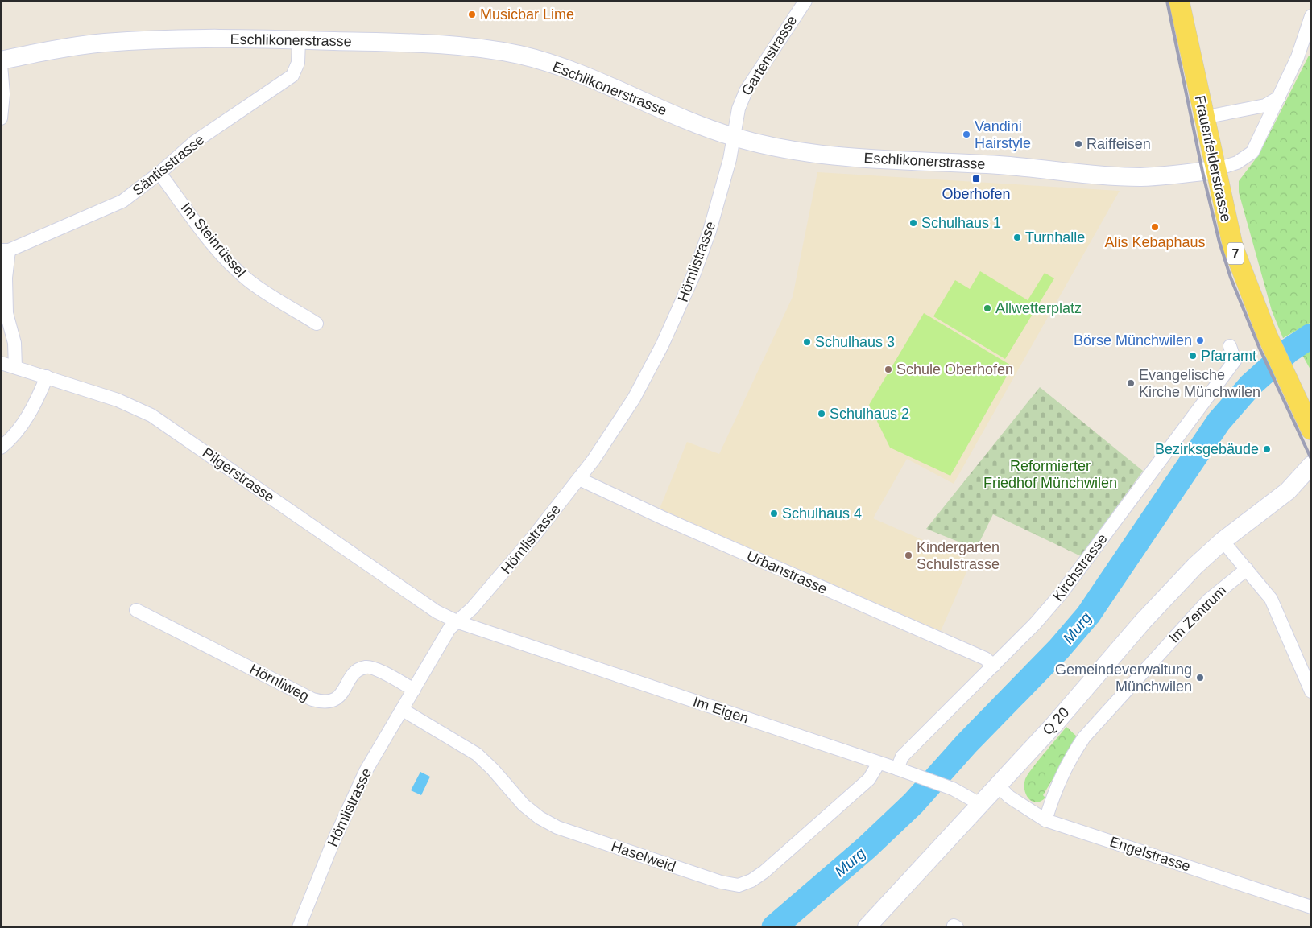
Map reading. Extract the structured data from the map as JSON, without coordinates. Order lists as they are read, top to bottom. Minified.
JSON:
{"streets":{"main road":["Eschlikonerstrasse","Frauenfelderstrasse","7","Q 20"],"street":["Gartenstrasse","Säntisstrasse","Im Steinrüssel","Hörnlistrasse","Pilgerstrasse","Kirchstrasse","Urbanstrasse","Im Zentrum","Hörnliweg","Im Eigen","Engelstrasse","Haselweid"]},"crossings":[["Eschlikonerstrasse","Gartenstrasse"],["Eschlikonerstrasse","Frauenfelderstrasse"],["Eschlikonerstrasse","Säntisstrasse"],["Eschlikonerstrasse","Hörnlistrasse"],["Gartenstrasse","Hörnlistrasse"],["Säntisstrasse","Im Steinrüssel"],["Hörnlistrasse","Pilgerstrasse"],["Hörnlistrasse","Urbanstrasse"],["Hörnlistrasse","Hörnliweg"],["Hörnlistrasse","Im Eigen"],["Hörnlistrasse","Haselweid"],["Pilgerstrasse","Im Eigen"],["Kirchstrasse","Urbanstrasse"],["Kirchstrasse","Im Eigen"],["Im Zentrum","Engelstrasse"],["Im Eigen","Q 20"],["Im Eigen","Haselweid"],["Q 20","Engelstrasse"]],"water":["Murg"],"parks":["Reformierter Friedhof Münchwilen"],"places":{"other":["Musicbar Lime","Vandini Hairstyle","Raiffeisen","Schulhaus 1","Alis Kebaphaus","Turnhalle","Allwetterplatz","Börse Münchwilen","Schulhaus 3","Pfarramt","Schule Oberhofen","Evangelische Kirche Münchwilen","Schulhaus 2","Bezirksgebäude","Schulhaus 4","Kindergarten Schulstrasse","Gemeindeverwaltung Münchwilen"],"transit":["Oberhofen"]}}
